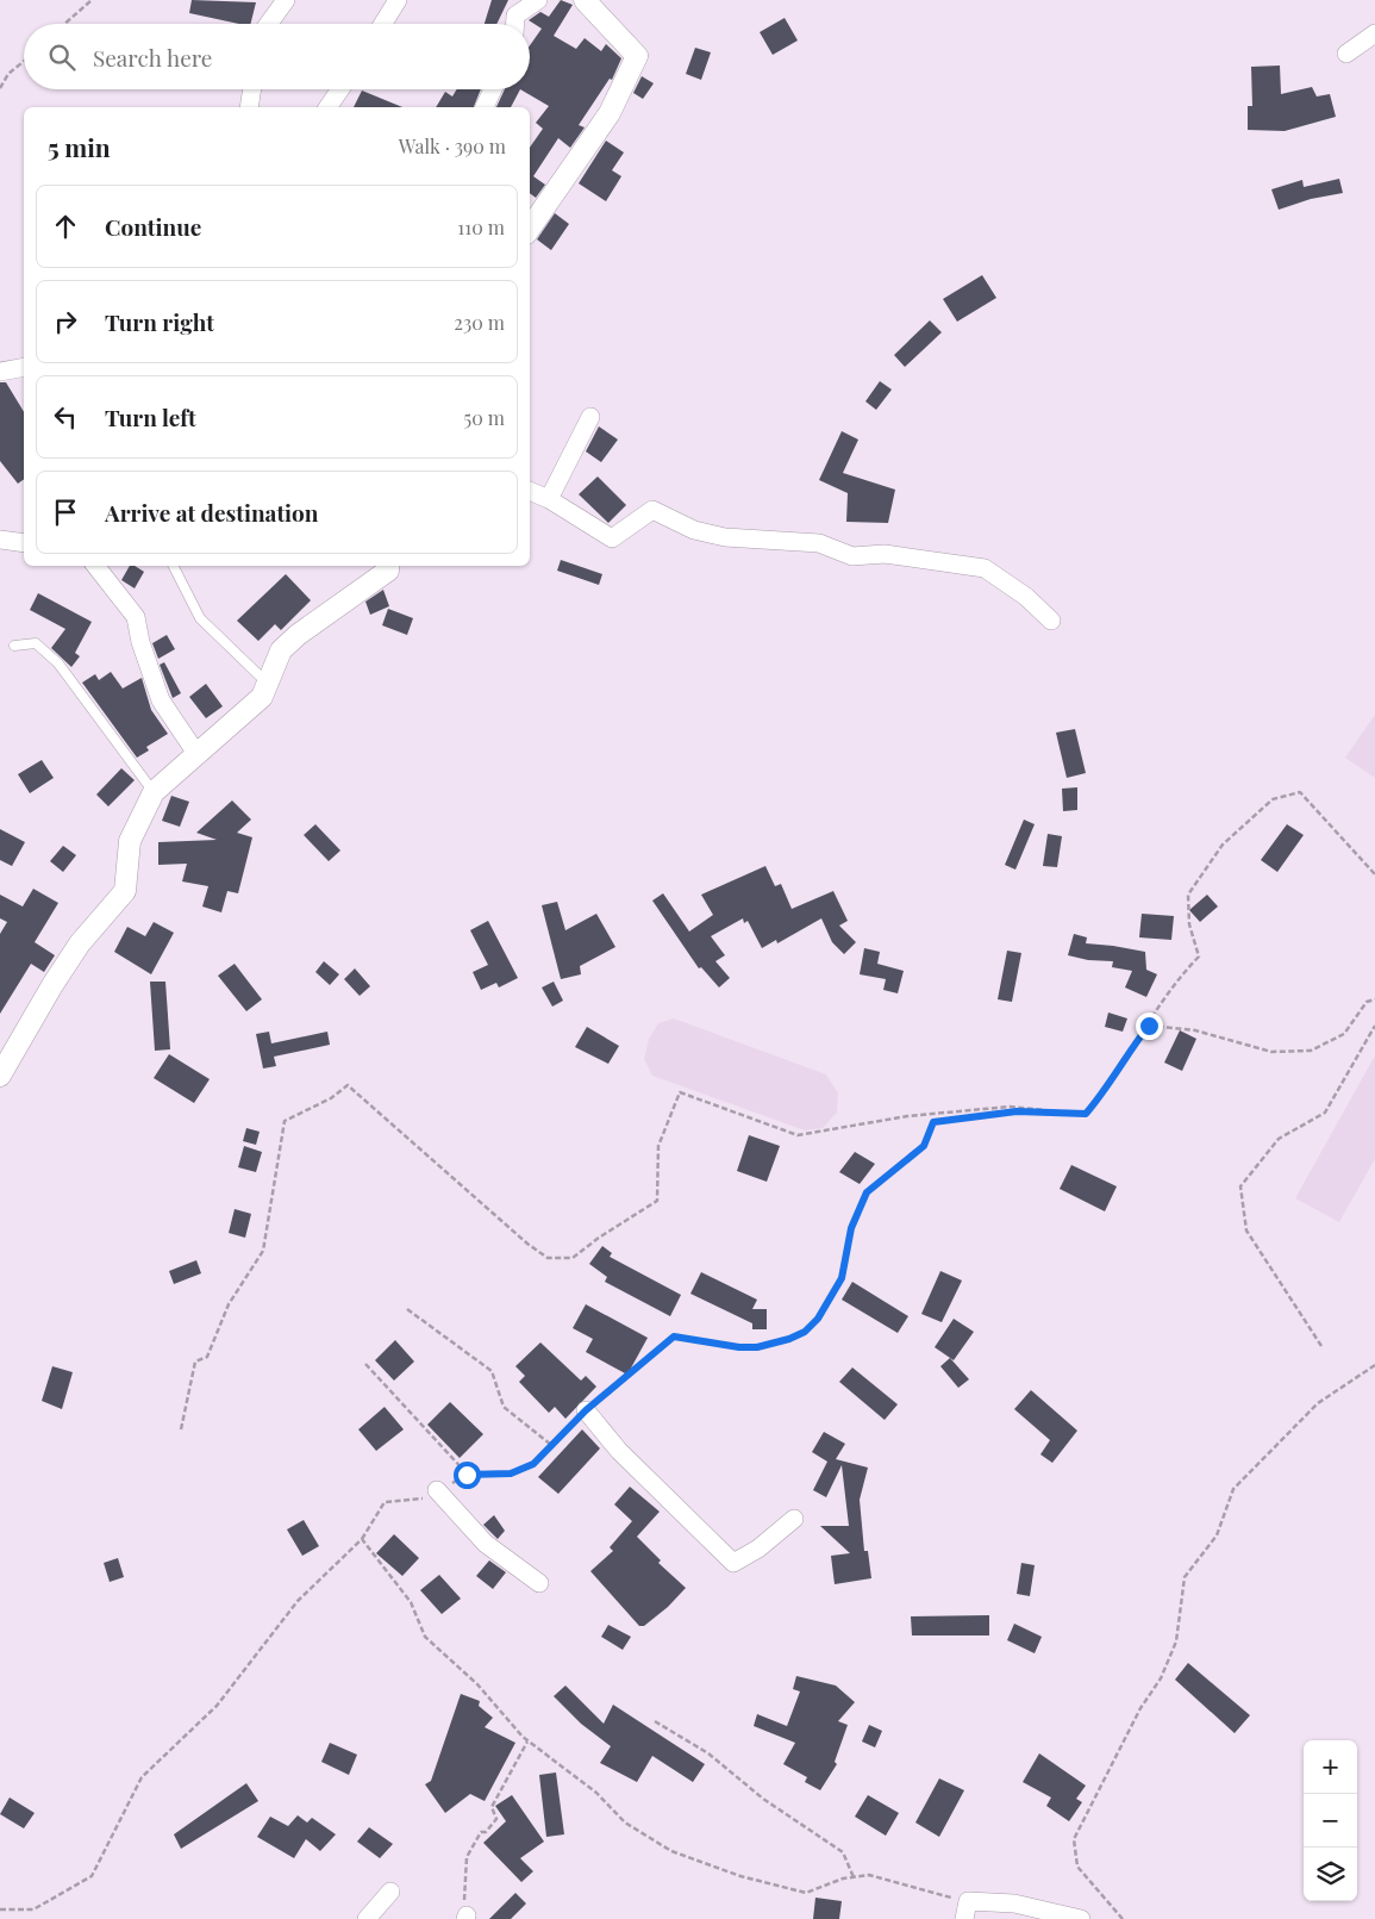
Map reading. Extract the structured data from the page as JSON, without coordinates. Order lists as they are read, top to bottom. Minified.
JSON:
{"page":{"search":"Search here","heading":["5 min","Walk · 390 m"],"list":[["Continue","110 m"],["Turn right","230 m"],["Turn left","50 m"],"Arrive at destination"],"map_buttons":["+","−"]}}
